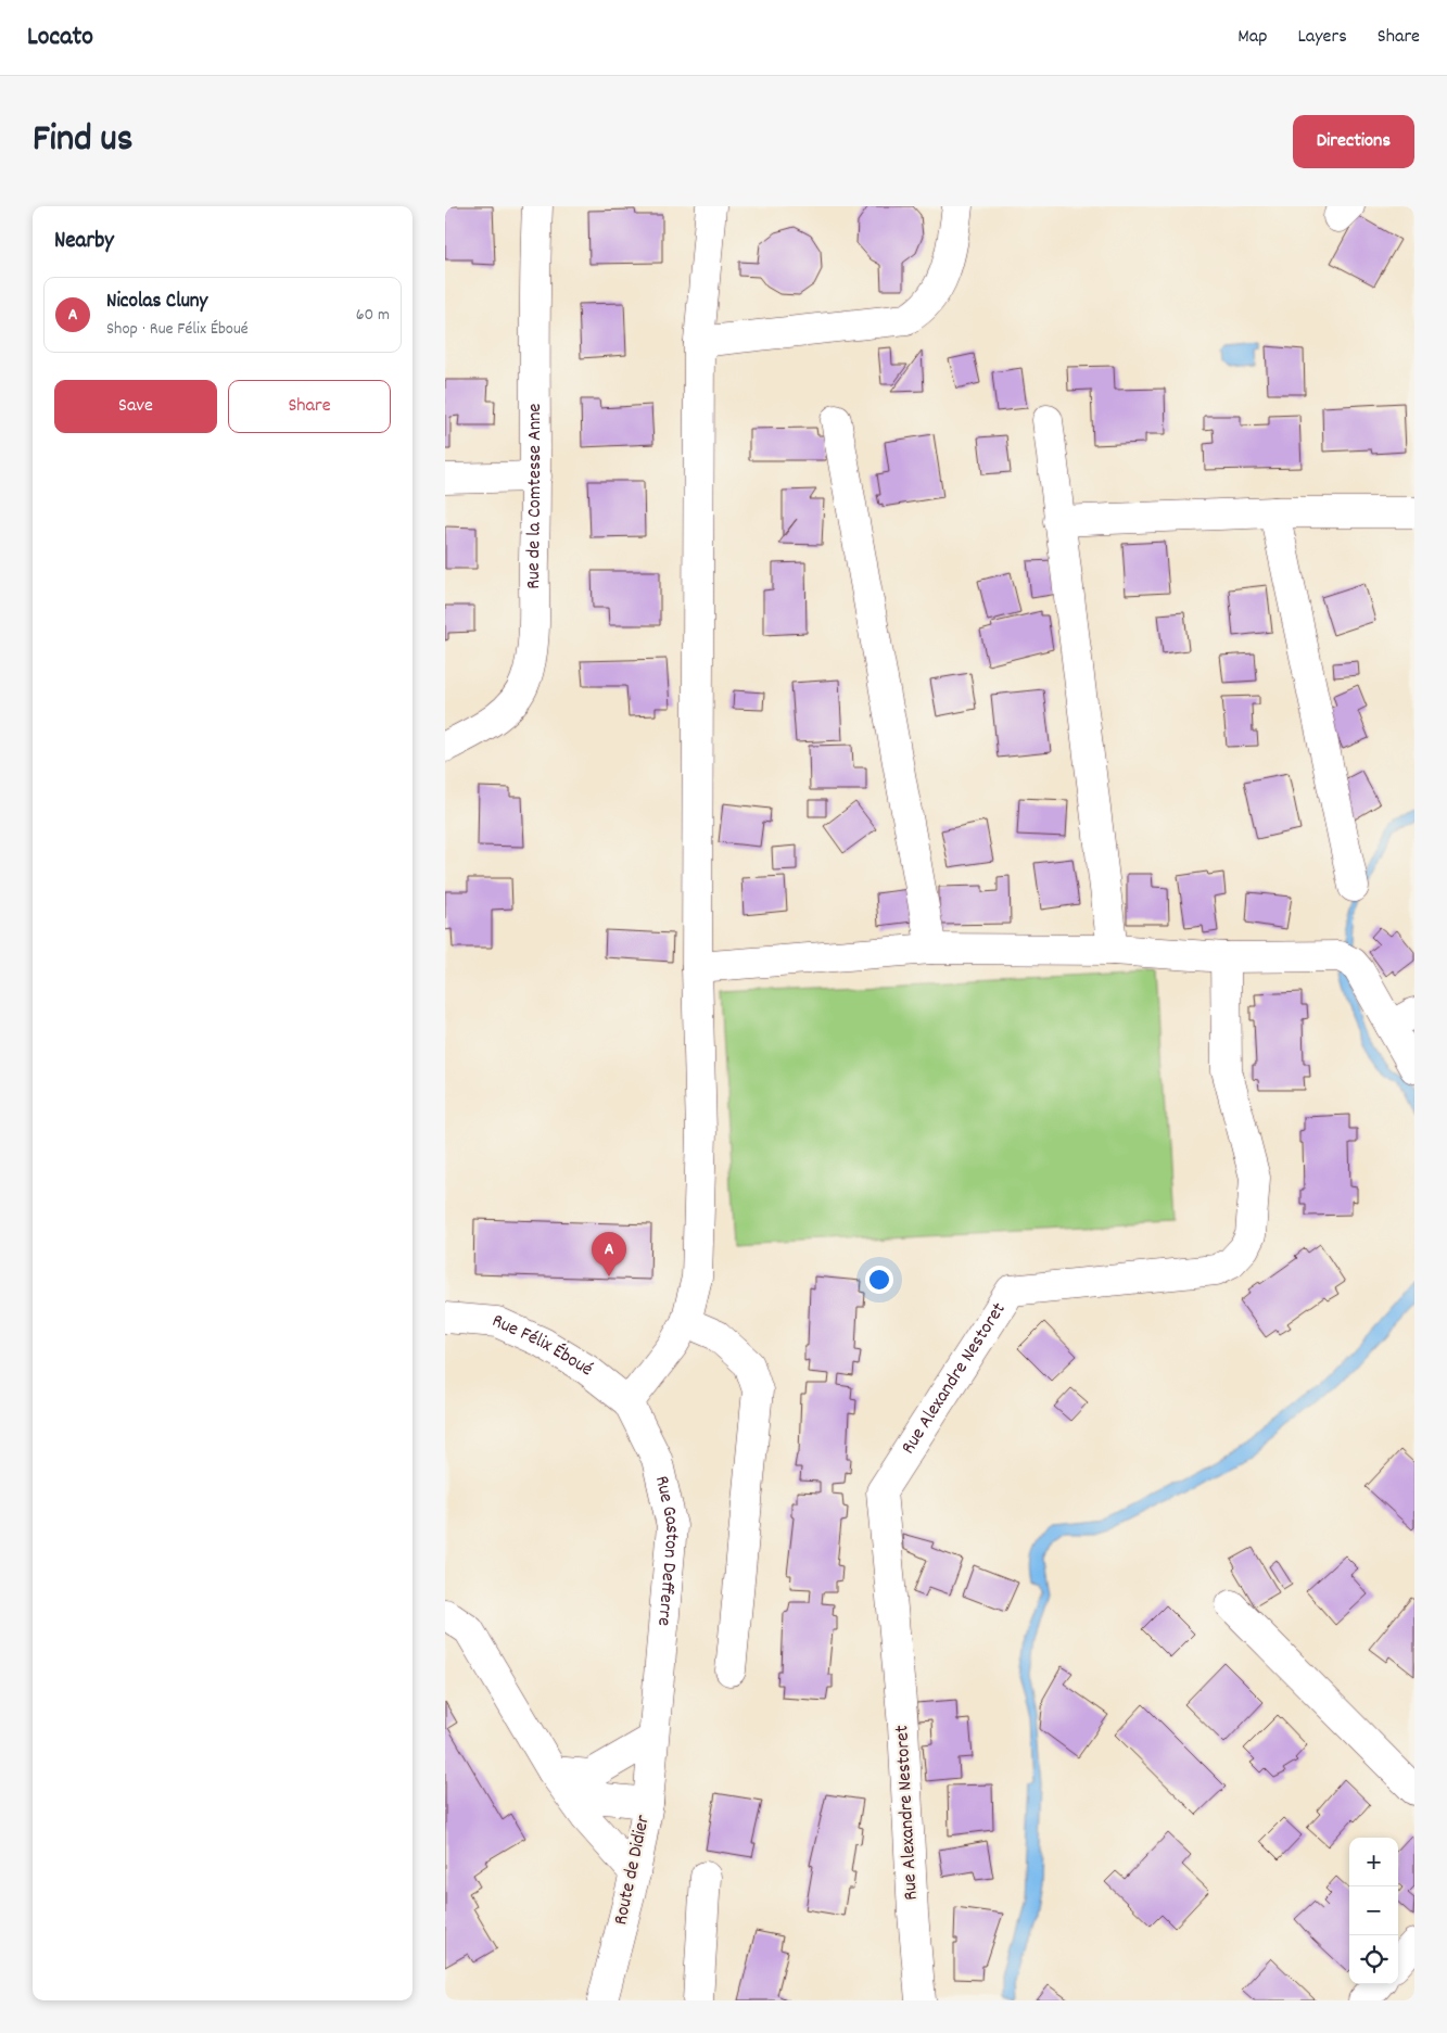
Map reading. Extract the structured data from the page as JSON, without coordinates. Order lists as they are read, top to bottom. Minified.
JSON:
{"streets":{"street":["Rue de la Comtesse Anne","Rue Félix Éboué","Rue Alexandre Nestoret","Rue Gaston Defferre","Route de Didier"]},"crossings":[["Rue Félix Éboué","Rue Gaston Defferre"],["Rue Gaston Defferre","Route de Didier"]],"page":{"header":"Locato","nav":["Map","Layers","Share"],"title":"Find us","buttons":["Directions",["Save","Share"]],"heading":"Nearby","list":[{"mark":"A","name":"Nicolas Cluny","note":"Shop · Rue Félix Éboué","value":"60 m"}],"pins":"A","map_buttons":["+","−"]}}
